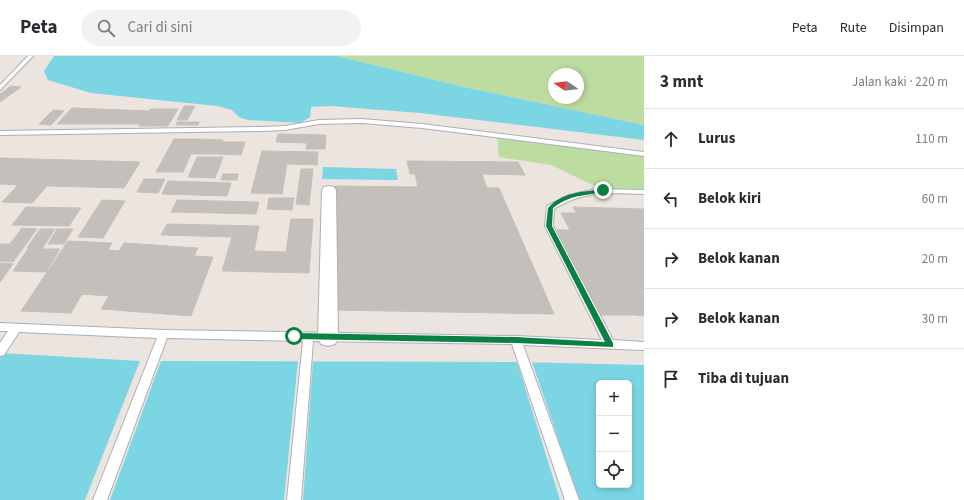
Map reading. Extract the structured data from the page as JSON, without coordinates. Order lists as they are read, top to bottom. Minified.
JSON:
{"north":"left","page":{"header":"Peta","search":"Cari di sini","nav":["Peta","Rute","Disimpan"],"heading":["3 mnt","Jalan kaki · 220 m"],"list":[["Lurus","110 m"],["Belok kiri","60 m"],["Belok kanan","20 m"],["Belok kanan","30 m"],"Tiba di tujuan"],"map_buttons":["+","−"]}}
